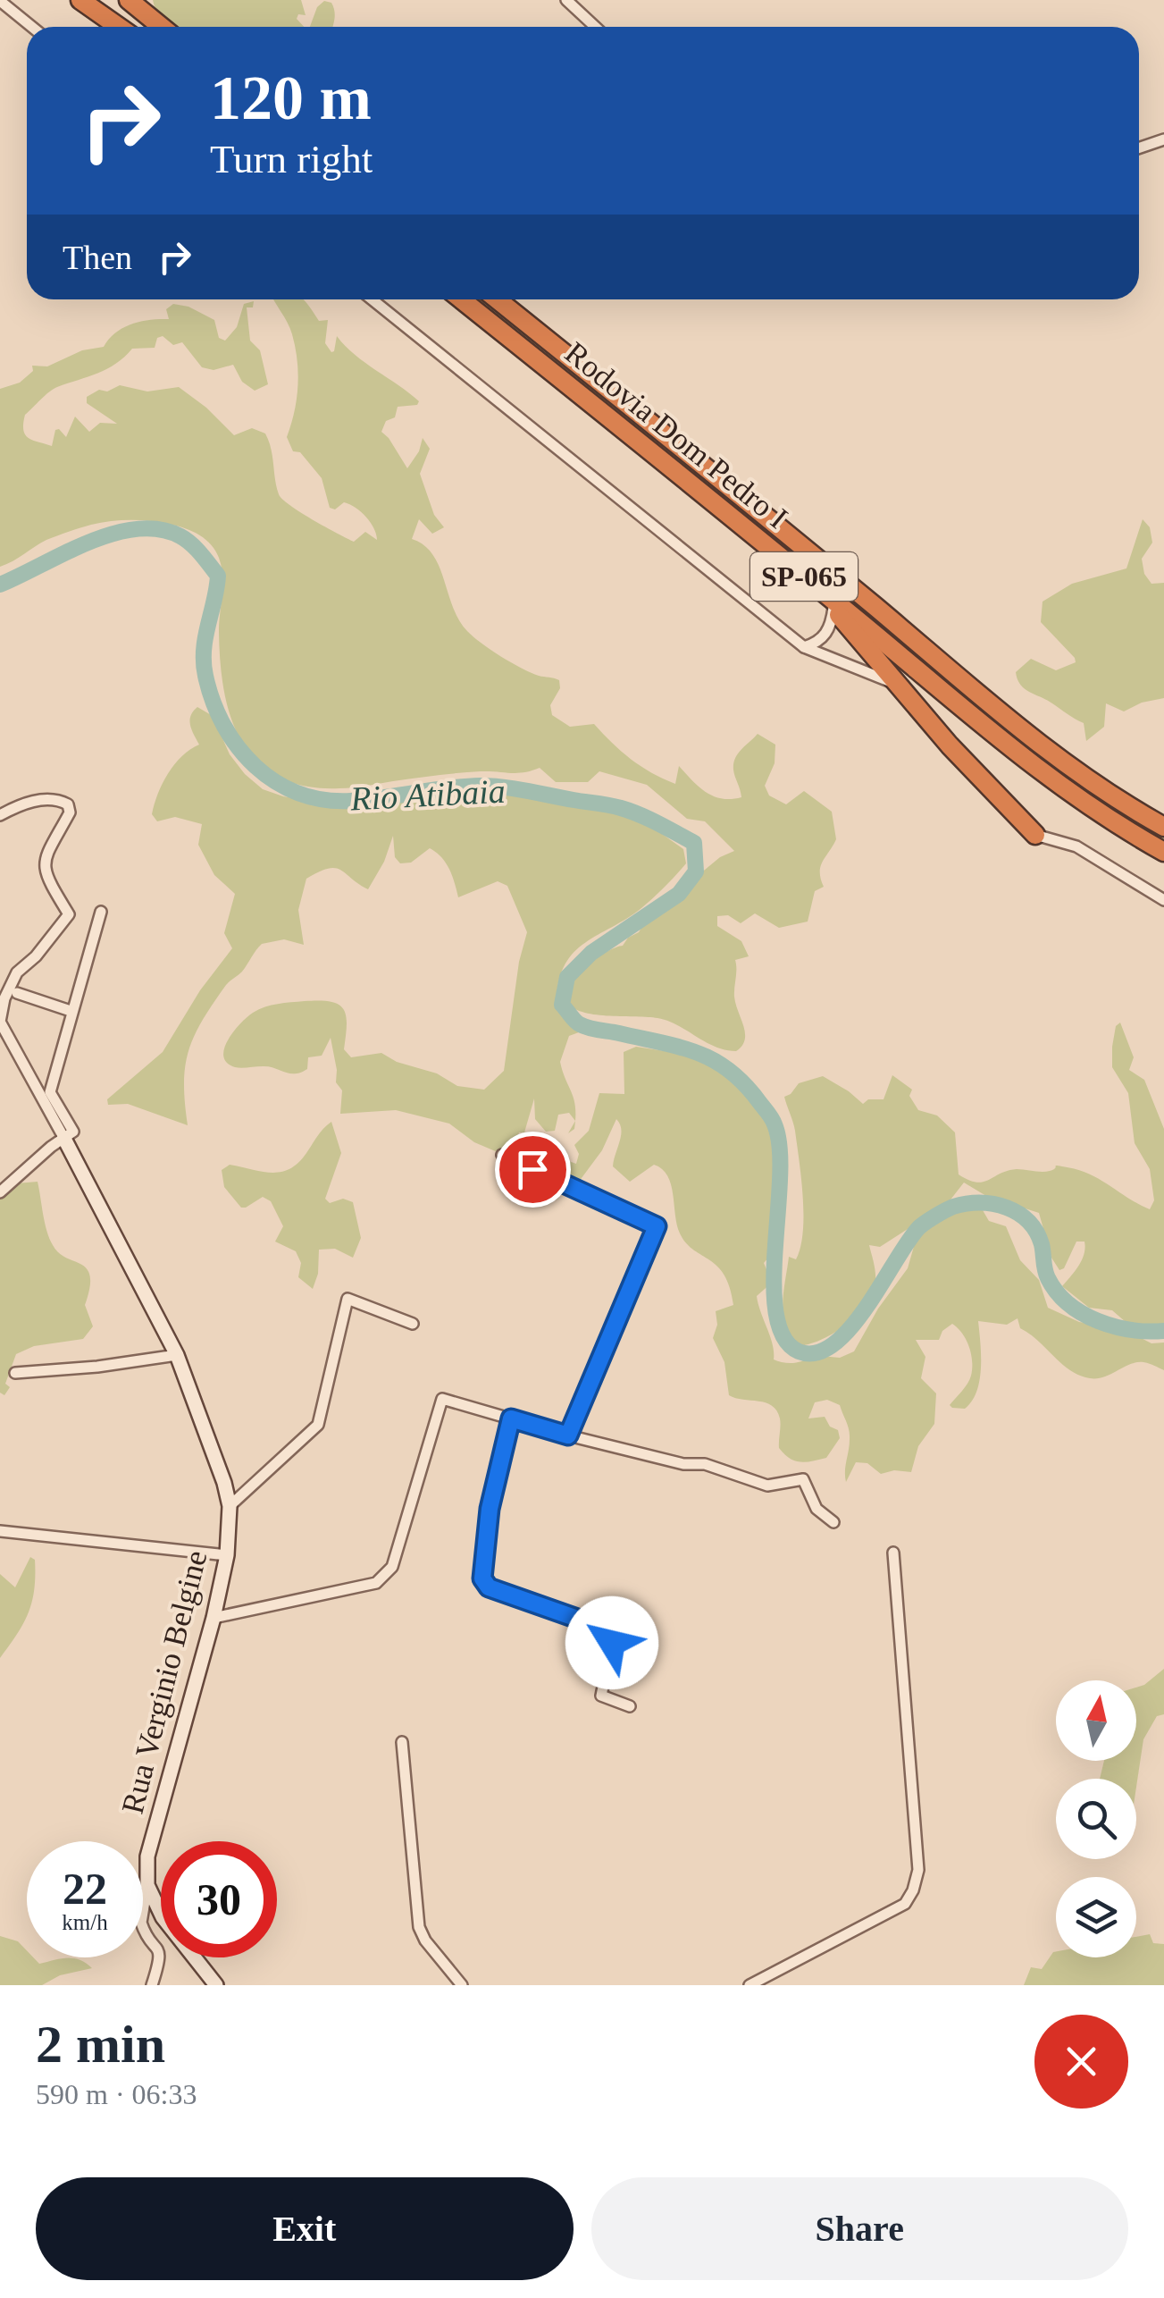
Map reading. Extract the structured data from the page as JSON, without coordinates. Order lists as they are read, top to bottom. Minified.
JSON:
{"streets":{"highway":["Rodovia Dom Pedro I","SP-065"],"street":["Rua Verginio Belgine"]},"water":["Rio Atibaia"],"north":"top","page":{"turn":["120 m","Turn right"],"then":"Then","speed":"22 km/h","limit":"30","heading":["2 min","590 m · 06:33"],"buttons":["Exit","Share"]}}
